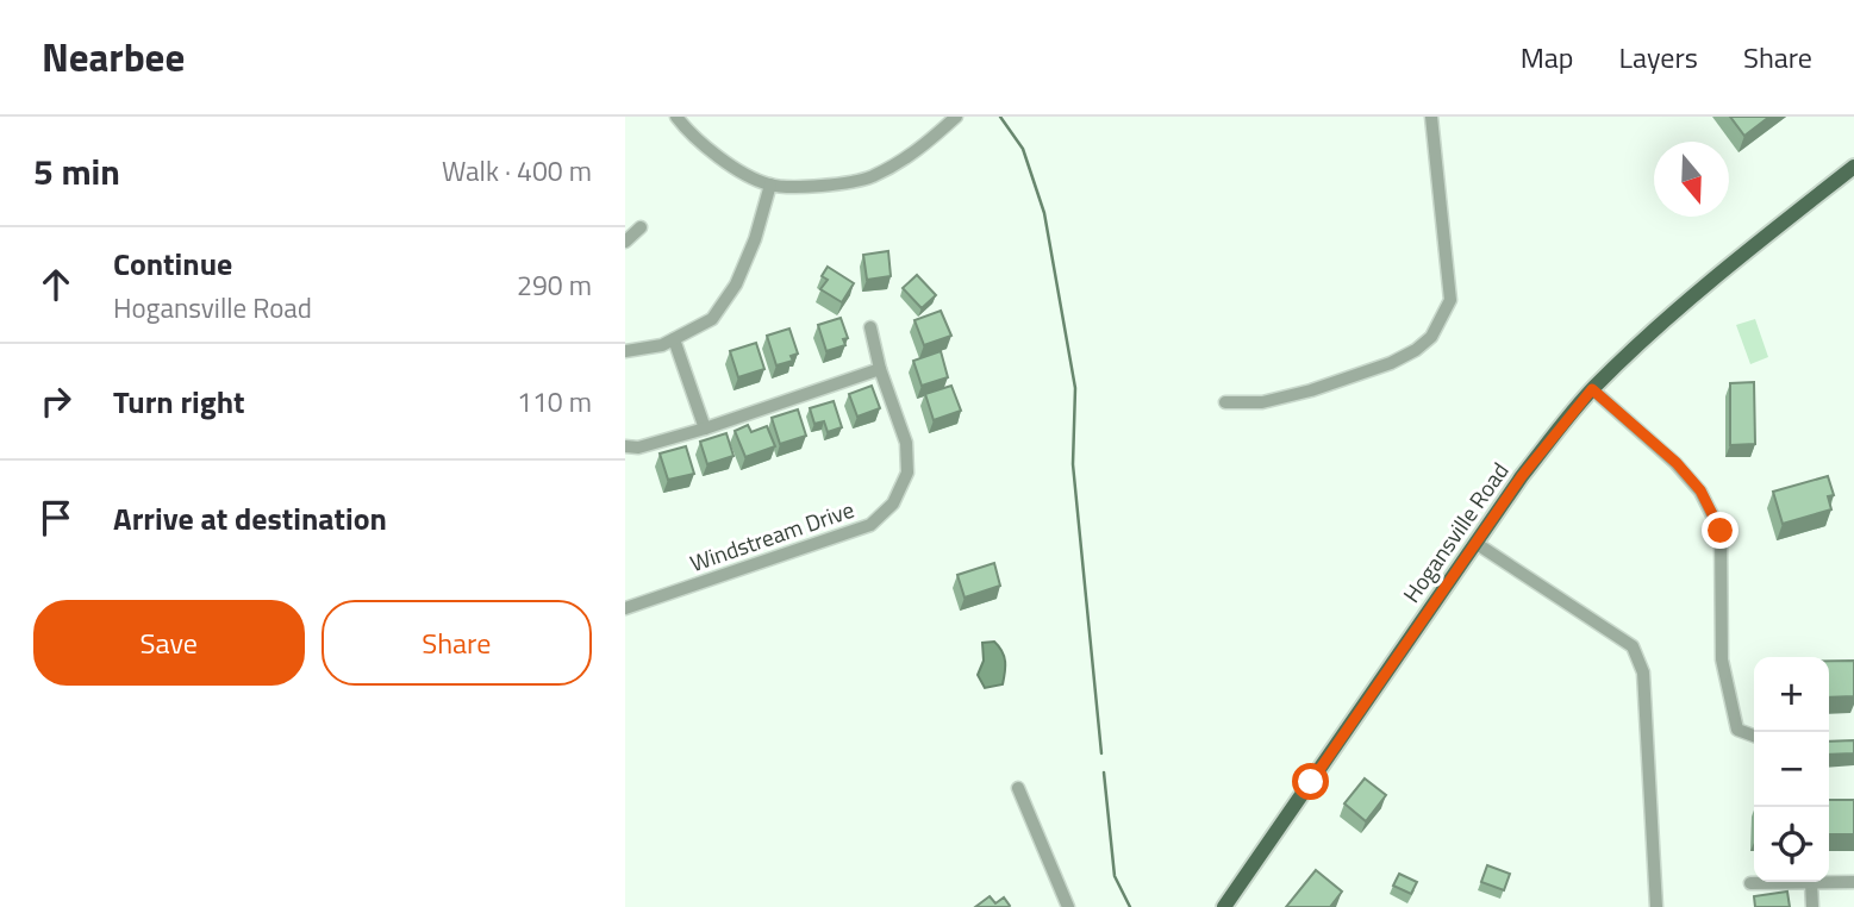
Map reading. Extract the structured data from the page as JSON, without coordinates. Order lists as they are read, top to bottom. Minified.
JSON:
{"streets":{"main road":["Hogansville Road"],"street":["Windstream Drive"]},"north":"bottom","page":{"header":"Nearbee","nav":["Map","Layers","Share"],"heading":["5 min","Walk · 400 m"],"list":[["Continue","Hogansville Road","290 m"],["Turn right","110 m"],"Arrive at destination"],"buttons":["Save","Share"],"map_buttons":["+","−"]}}
